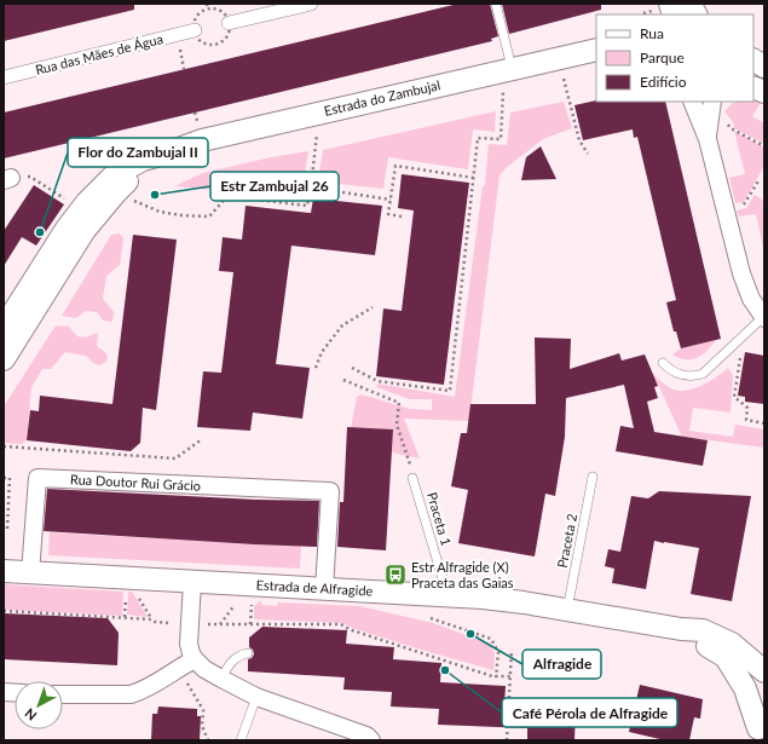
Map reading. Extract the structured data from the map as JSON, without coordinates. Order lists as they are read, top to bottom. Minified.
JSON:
{"streets":{"street":["Rua das Mães de Água","Estrada do Zambujal","Rua Doutor Rui Grácio","Estrada de Alfragide"],"lane":["Praceta 1","Praceta 2"]},"crossings":[["Rua Doutor Rui Grácio","Estrada de Alfragide"],["Praceta 1","Estrada de Alfragide"],["Praceta 2","Estrada de Alfragide"]],"places":{"other":["Estr Zambujal 26","Flor do Zambujal II","Alfragide","Café Pérola de Alfragide"],"bus stop":["Estr Alfragide (X) Praceta das Gaias"]},"legend":["Rua","Parque","Edifício"],"north":"bottom left"}
